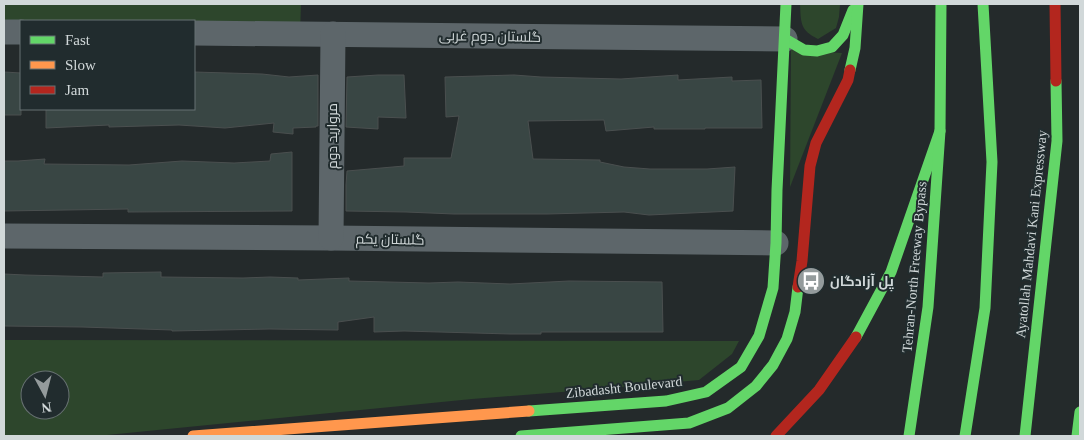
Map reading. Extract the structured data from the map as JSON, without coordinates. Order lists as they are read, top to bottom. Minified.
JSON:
{"streets":{"main road":["Ayatollah Mahdavi Kani Expressway","Tehran-North Freeway Bypass","Zibadasht Boulevard"],"street":["گلستان دوم غربی","مروارید دوم","گلستان یکم"]},"crossings":[["گلستان دوم غربی","مروارید دوم"],["گلستان دوم غربی","Zibadasht Boulevard"],["مروارید دوم","گلستان یکم"],["گلستان یکم","Zibadasht Boulevard"]],"places":{"bus stop":["پل آزادگان"]},"legend":["Fast","Slow","Jam"],"north":"bottom"}
